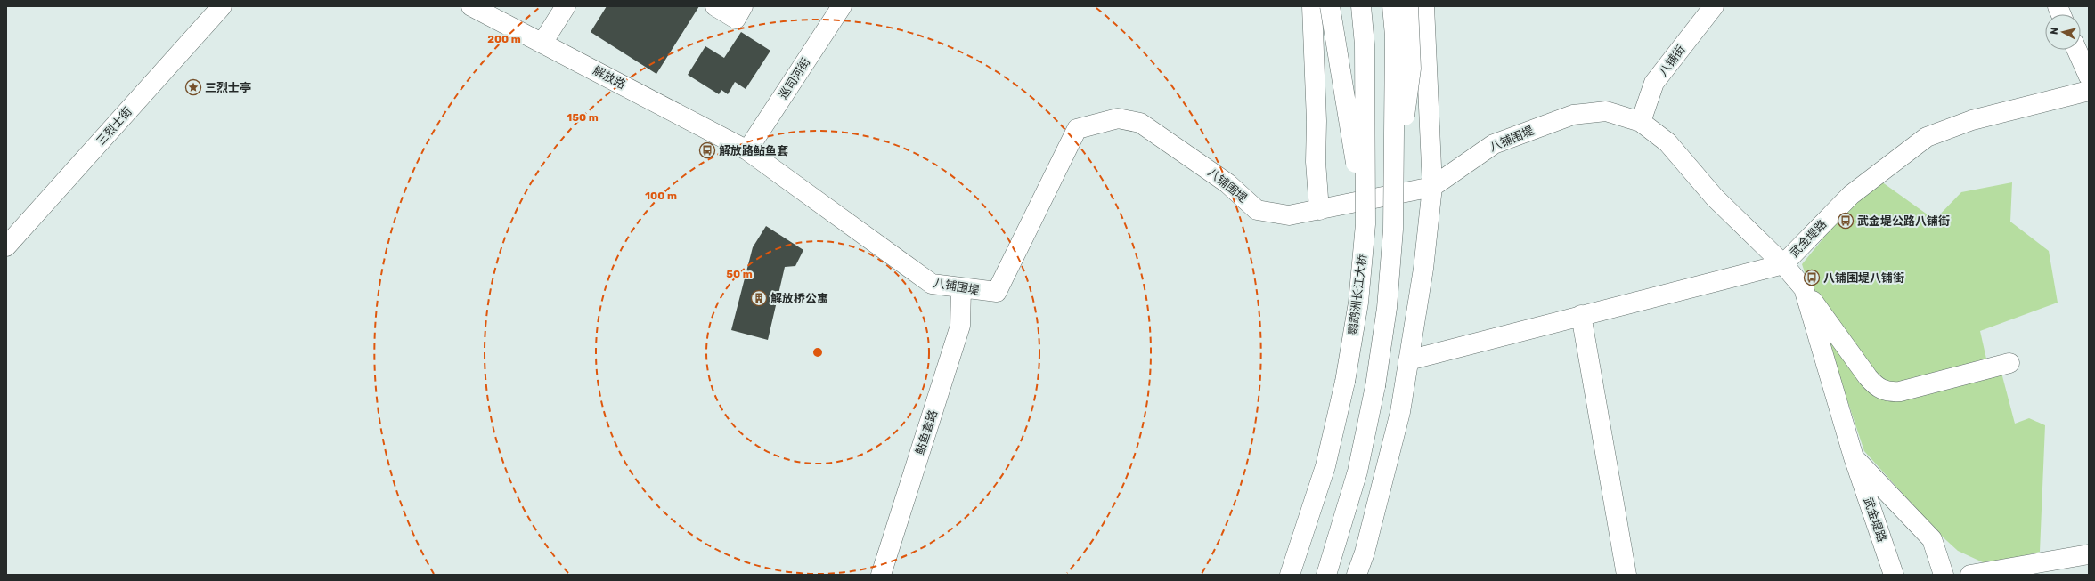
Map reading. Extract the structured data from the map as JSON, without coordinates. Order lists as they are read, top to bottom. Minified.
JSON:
{"streets":{"main road":["八铺街","解放路","巡司河街","三烈士街","八铺围堤","武金堤路","鹦鹉洲长江大桥","鲇鱼套路"]},"crossings":[["八铺街","八铺围堤"],["解放路","巡司河街"],["解放路","八铺围堤"],["巡司河街","八铺围堤"],["八铺围堤","武金堤路"],["八铺围堤","鲇鱼套路"]],"places":{"place":["三烈士亭"],"bus stop":["解放路鲇鱼套","武金堤公路八铺街","八铺围堤八铺街"],"building":["解放桥公寓"]},"north":"left","rings":["200 m","150 m","100 m","50 m"]}
